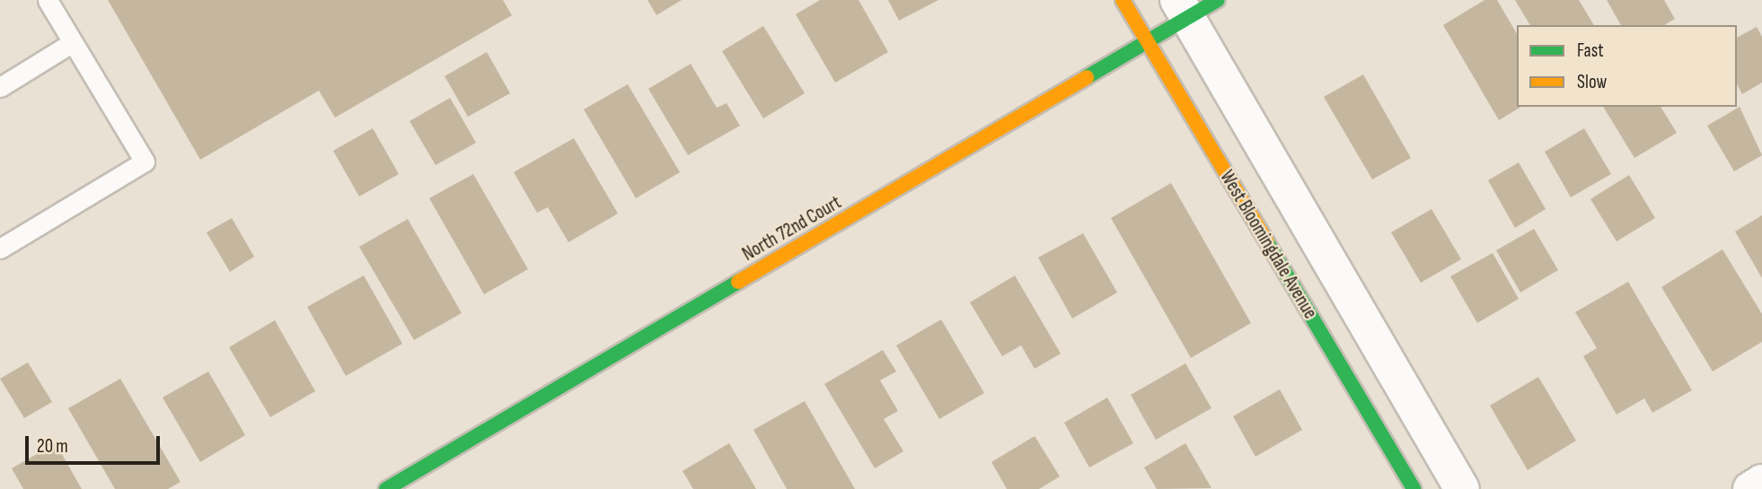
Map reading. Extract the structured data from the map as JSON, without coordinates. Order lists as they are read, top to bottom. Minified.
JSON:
{"streets":{"street":["North 72nd Court","West Bloomingdale Avenue"]},"crossings":[["North 72nd Court","West Bloomingdale Avenue"]],"legend":["Fast","Slow"],"scale_bar":"20 m"}
